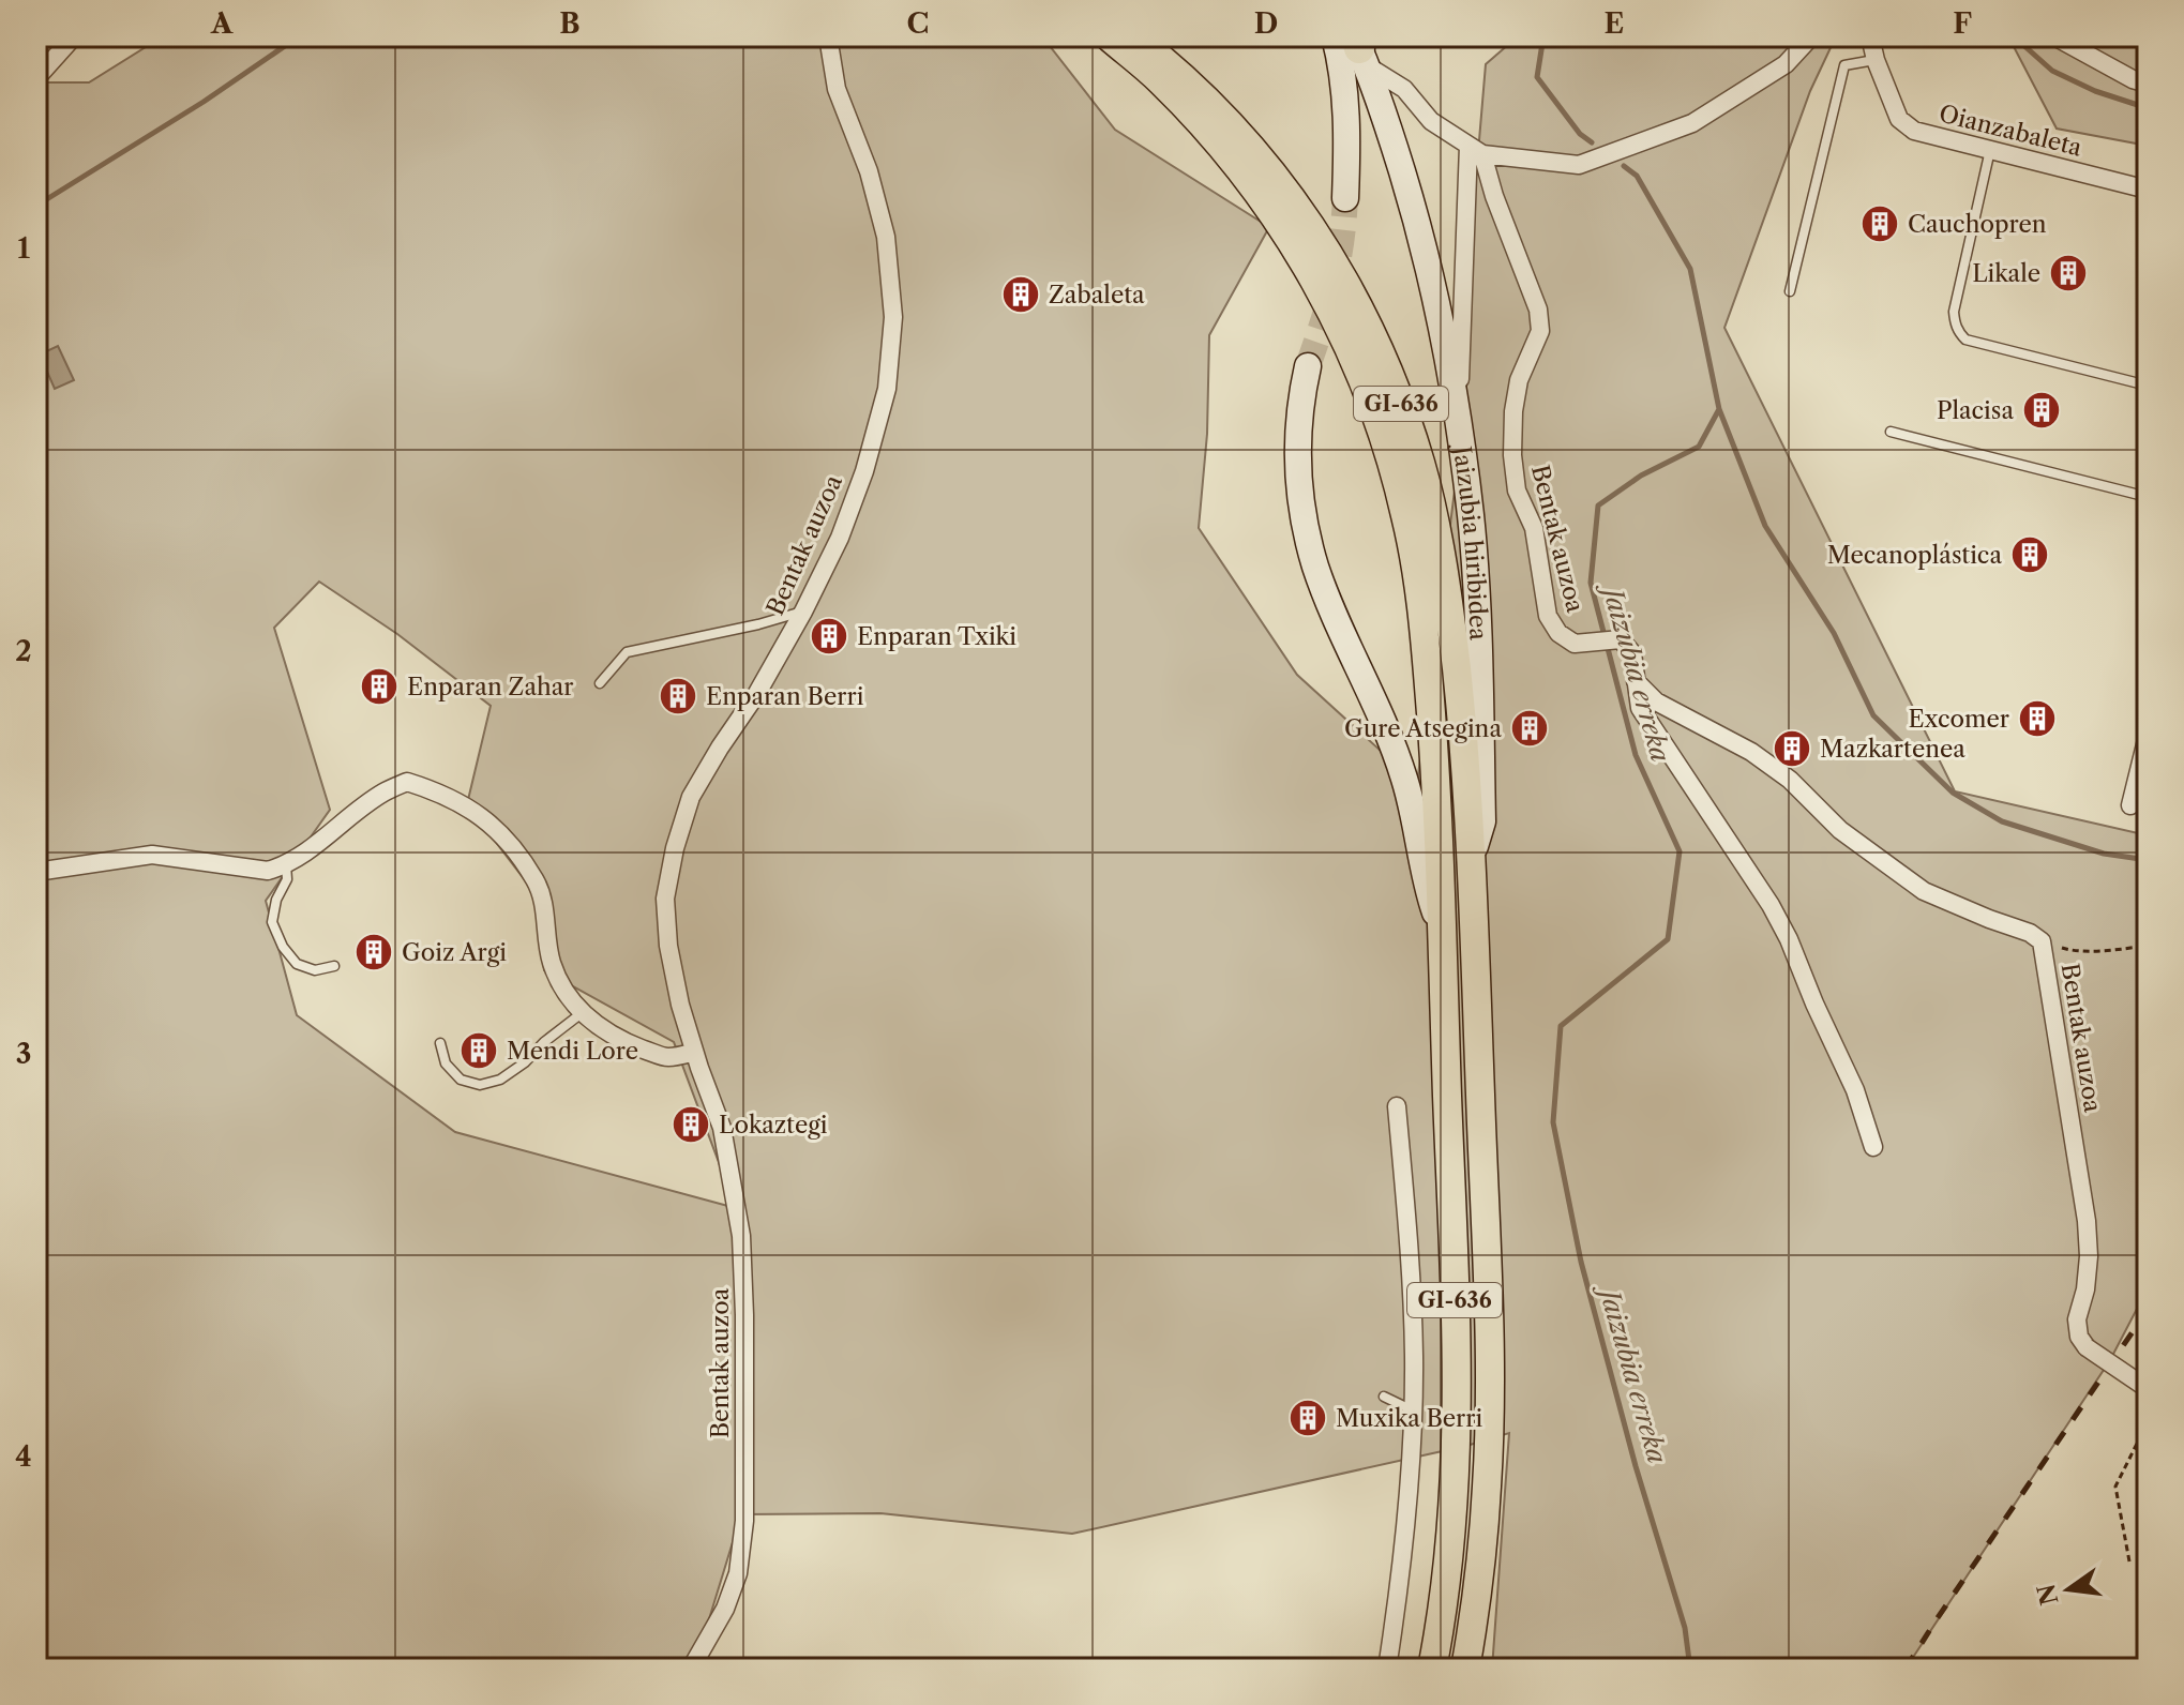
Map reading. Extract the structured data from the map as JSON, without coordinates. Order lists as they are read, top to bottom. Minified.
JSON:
{"streets":{"main road":["GI-636","Jaizubia hiribidea"],"street":["Oianzabaleta","Bentak auzoa"]},"crossings":[["GI-636","Jaizubia hiribidea"]],"water":["Jaizubia erreka"],"places":{"building":["Cauchopren","Likale","Zabaleta","Placisa","Mecanoplástica","Enparan Txiki","Enparan Zahar","Enparan Berri","Excomer","Gure Atsegina","Mazkartenea","Goiz Argi","Mendi Lore","Lokaztegi","Muxika Berri"]},"north":"left","grid":{"columns":["A","B","C","D","E","F"],"rows":["1","2","3","4"]}}
